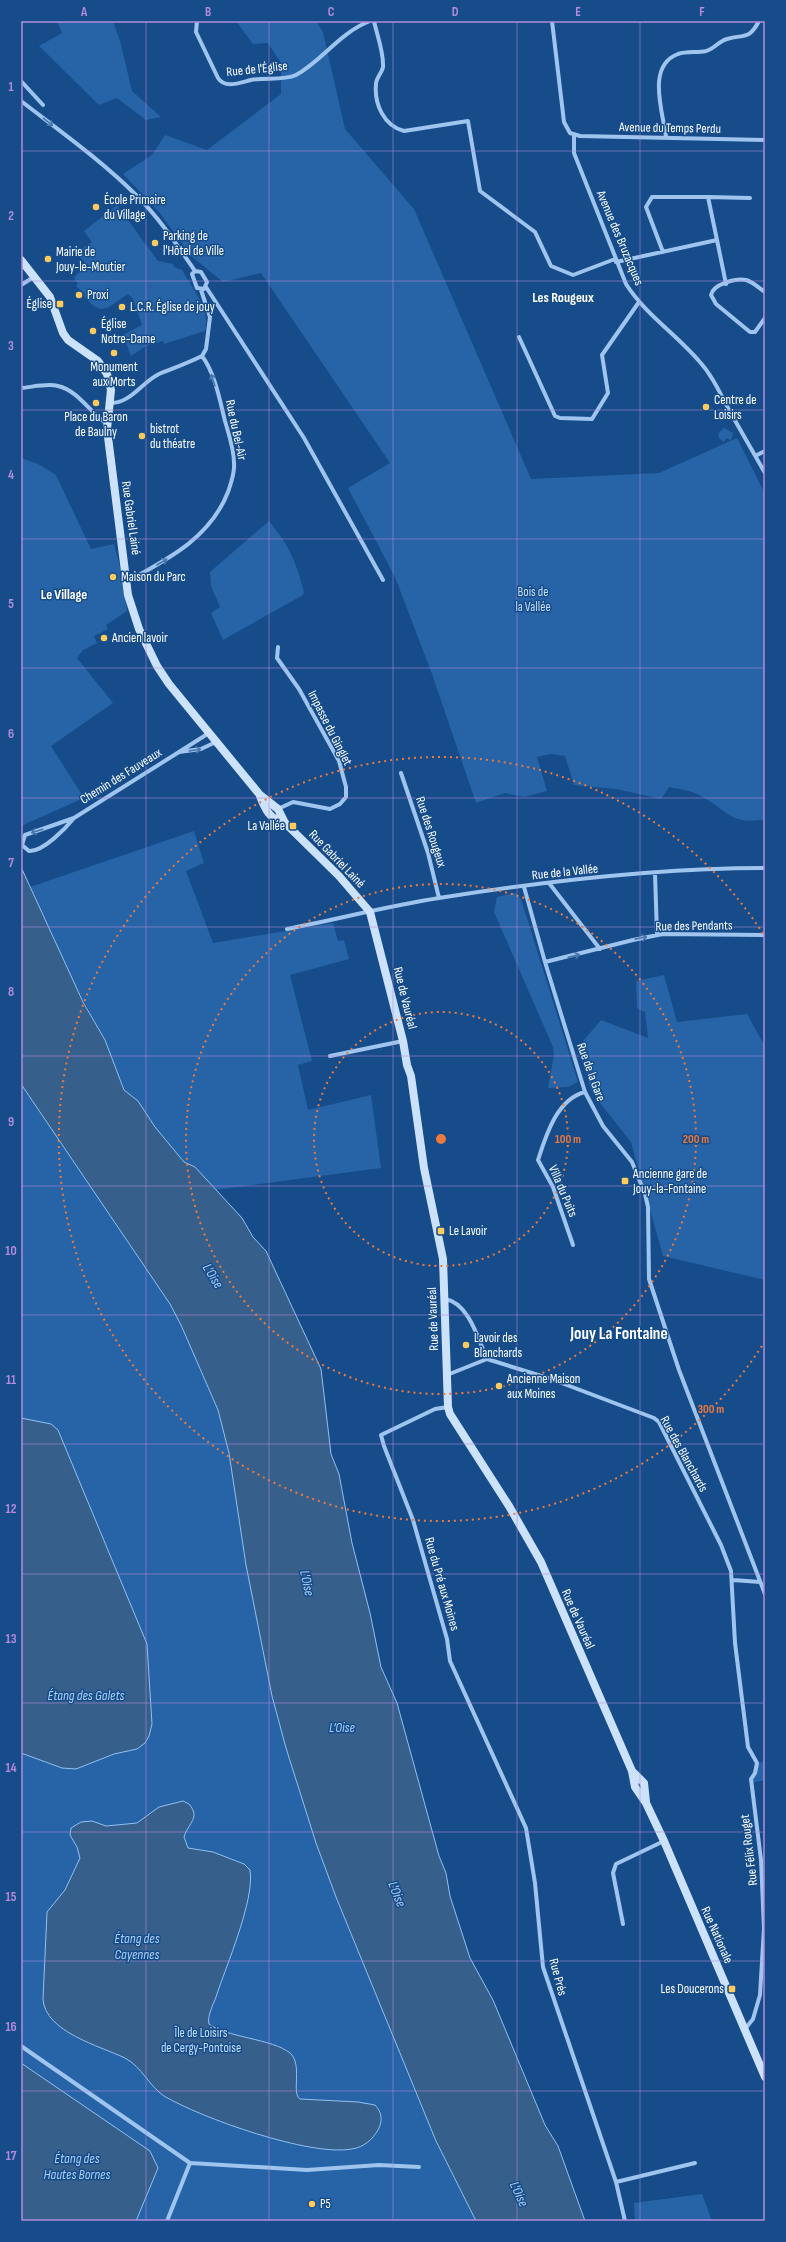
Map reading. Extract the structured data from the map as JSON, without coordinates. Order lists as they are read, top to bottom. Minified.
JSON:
{"streets":{"street":["Rue de l'Église","Avenue du Temps Perdu","Avenue des Bruzacques","Rue du Bel-Air","Rue Gabriel Lainé","Impasse du Ginglet","Chemin des Fauveaux","Rue des Rougeux","Rue de la Vallée","Rue des Pendants","Rue de Vauréal","Rue de la Gare","Villa du Puits","Rue des Blanchards","Rue du Pré aux Moines","Rue Félix Rouget","Rue Nationale","Rue Prés"]},"crossings":[["Avenue du Temps Perdu","Avenue des Bruzacques"],["Rue du Bel-Air","Rue Gabriel Lainé"],["Rue Gabriel Lainé","Impasse du Ginglet"],["Rue Gabriel Lainé","Chemin des Fauveaux"],["Rue Gabriel Lainé","Rue de la Vallée"],["Rue Gabriel Lainé","Rue de Vauréal"],["Rue des Rougeux","Rue de la Vallée"],["Rue de la Vallée","Rue de Vauréal"],["Rue de la Vallée","Rue de la Gare"],["Rue des Pendants","Rue de la Gare"],["Rue de Vauréal","Rue du Pré aux Moines"],["Rue de Vauréal","Rue Nationale"],["Rue de la Gare","Villa du Puits"],["Rue des Blanchards","Rue Félix Rouget"],["Rue du Pré aux Moines","Rue Prés"],["Rue Félix Rouget","Rue Nationale"]],"one_way":["Rue du Bel-Air","Rue des Pendants"],"districts":["Les Rougeux","Le Village","Jouy La Fontaine"],"water":["L'Oise","Étang des Galets","L’Oise","Étang des Cayennes","Étang des Hautes Bornes"],"parks":["Bois de la Vallée","Île de Loisirs de Cergy-Pontoise"],"places":{"other":["École Primaire du Village","Parking de l'Hôtel de Ville","Mairie de Jouy-le-Moutier","Proxi","L.C.R. Église de jouy","Église Notre-Dame","Monument aux Morts","Place du Baron de Baulny","Centre de Loisirs","bistrot du théatre","Maison du Parc","Ancien lavoir","Lavoir des Blanchards","Ancienne Maison aux Moines","P5"],"transit":["Église","La Vallée","Ancienne gare de Jouy-la-Fontaine","Le Lavoir","Les Doucerons"]},"grid":{"columns":["A","B","C","D","E","F"],"rows":["1","2","3","4","5","6","7","8","9","10","11","12","13","14","15","16","17"]},"rings":["100 m","200 m","300 m"]}
